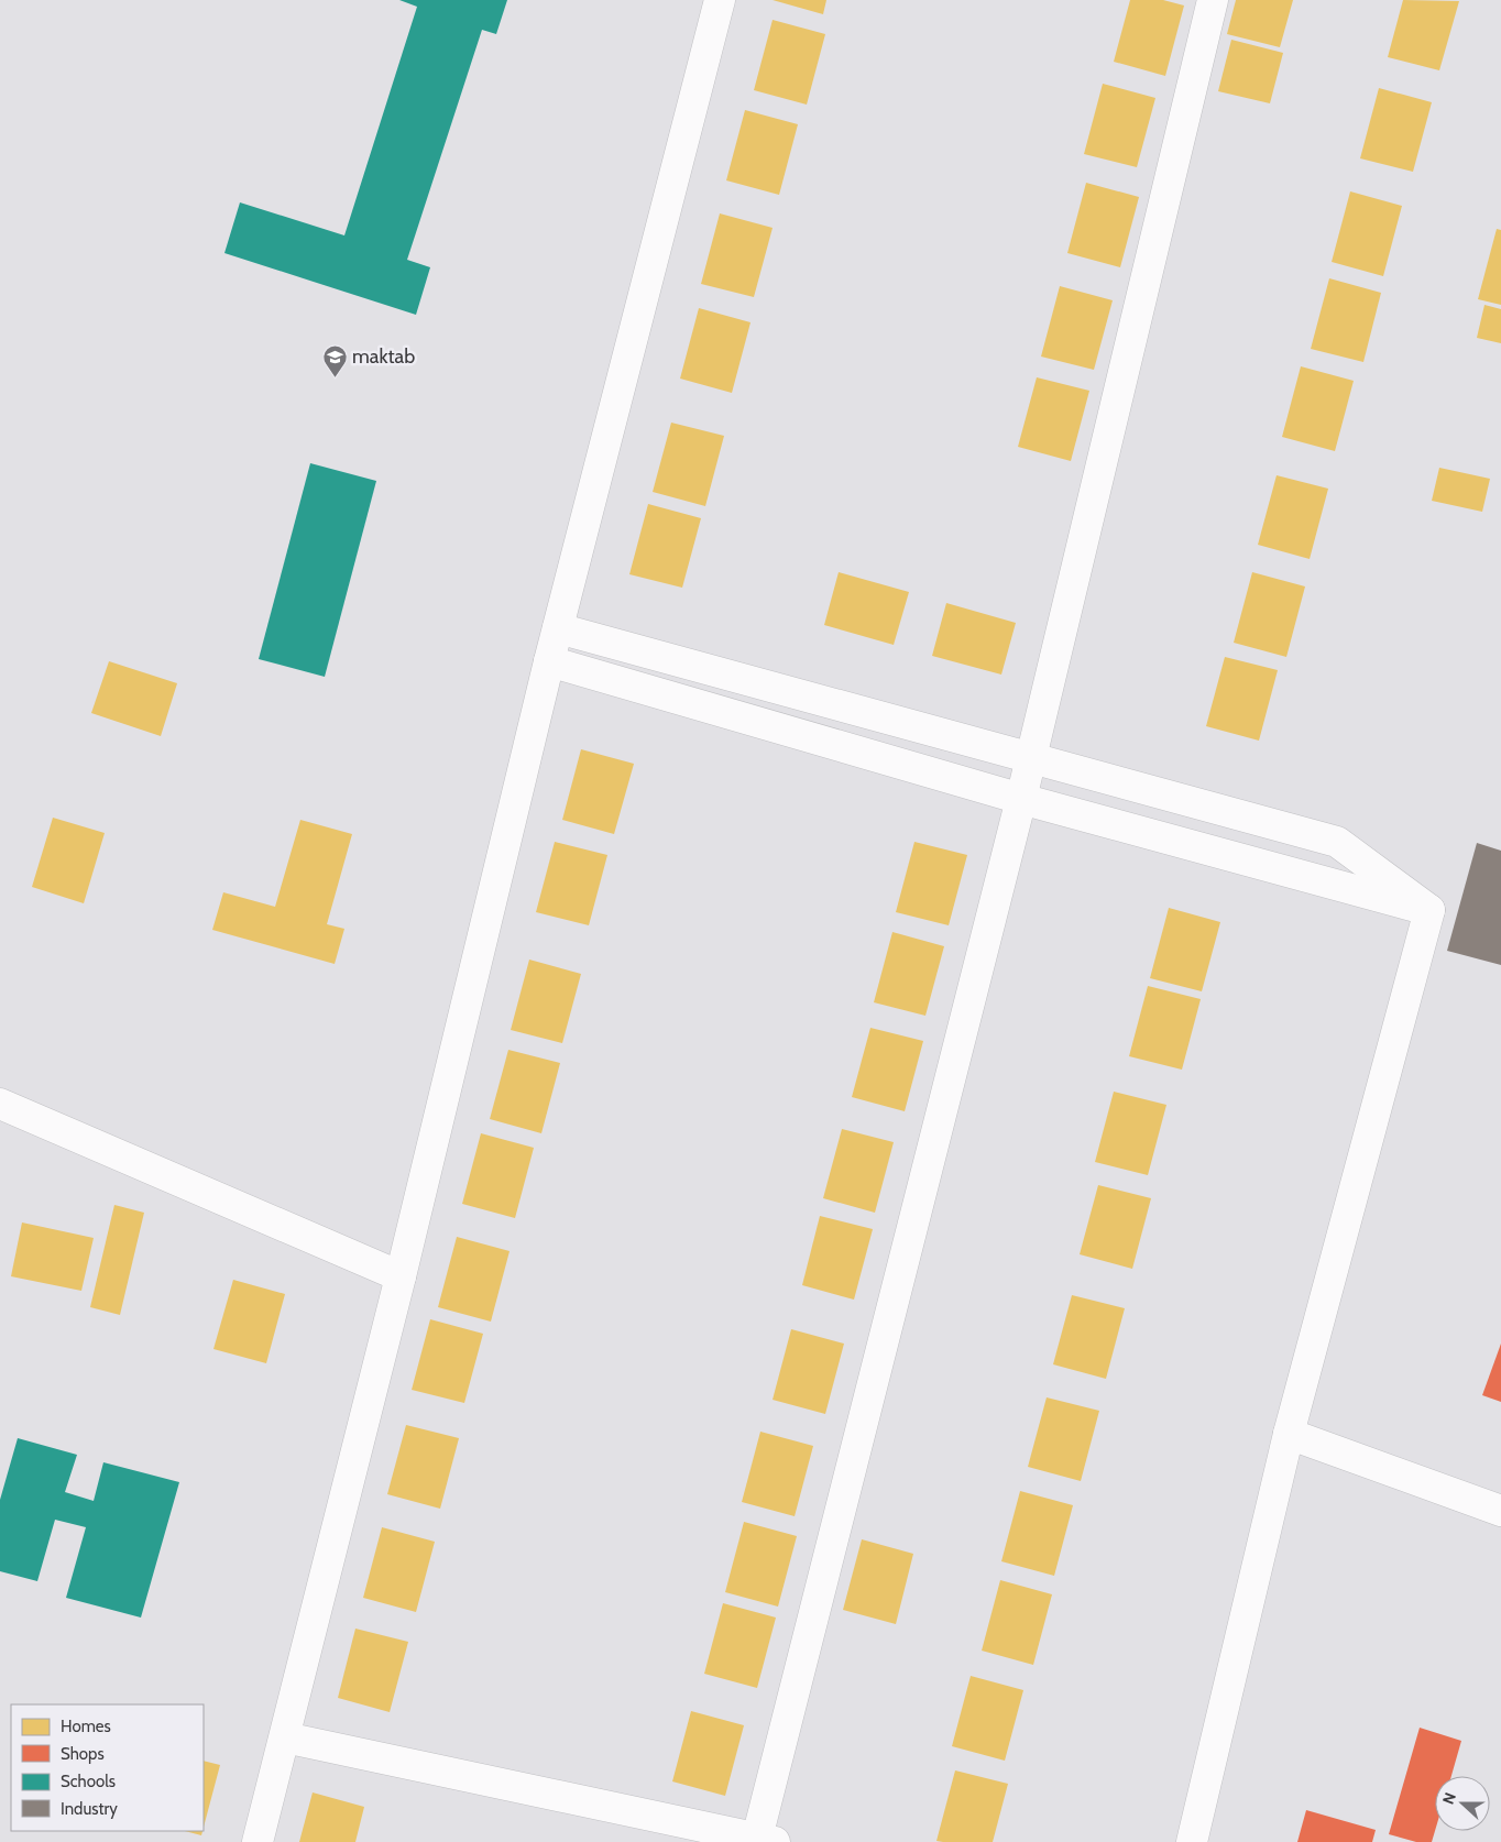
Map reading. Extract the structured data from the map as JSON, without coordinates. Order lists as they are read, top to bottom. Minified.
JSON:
{"places":{"school or university":["maktab"]},"legend":["Homes","Shops","Schools","Industry"],"north":"left"}
